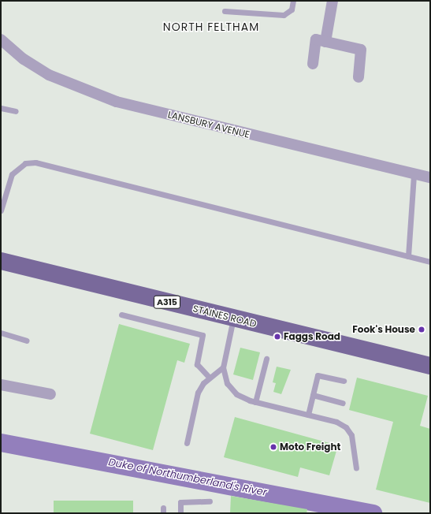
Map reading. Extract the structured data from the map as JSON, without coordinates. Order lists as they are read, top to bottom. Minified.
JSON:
{"streets":{"main road":["A315","STAINES ROAD"],"street":["LANSBURY AVENUE"]},"districts":["NORTH FELTHAM"],"water":["Duke of Northumberland's River"],"places":["Fook's House","Faggs Road","Moto Freight"]}
